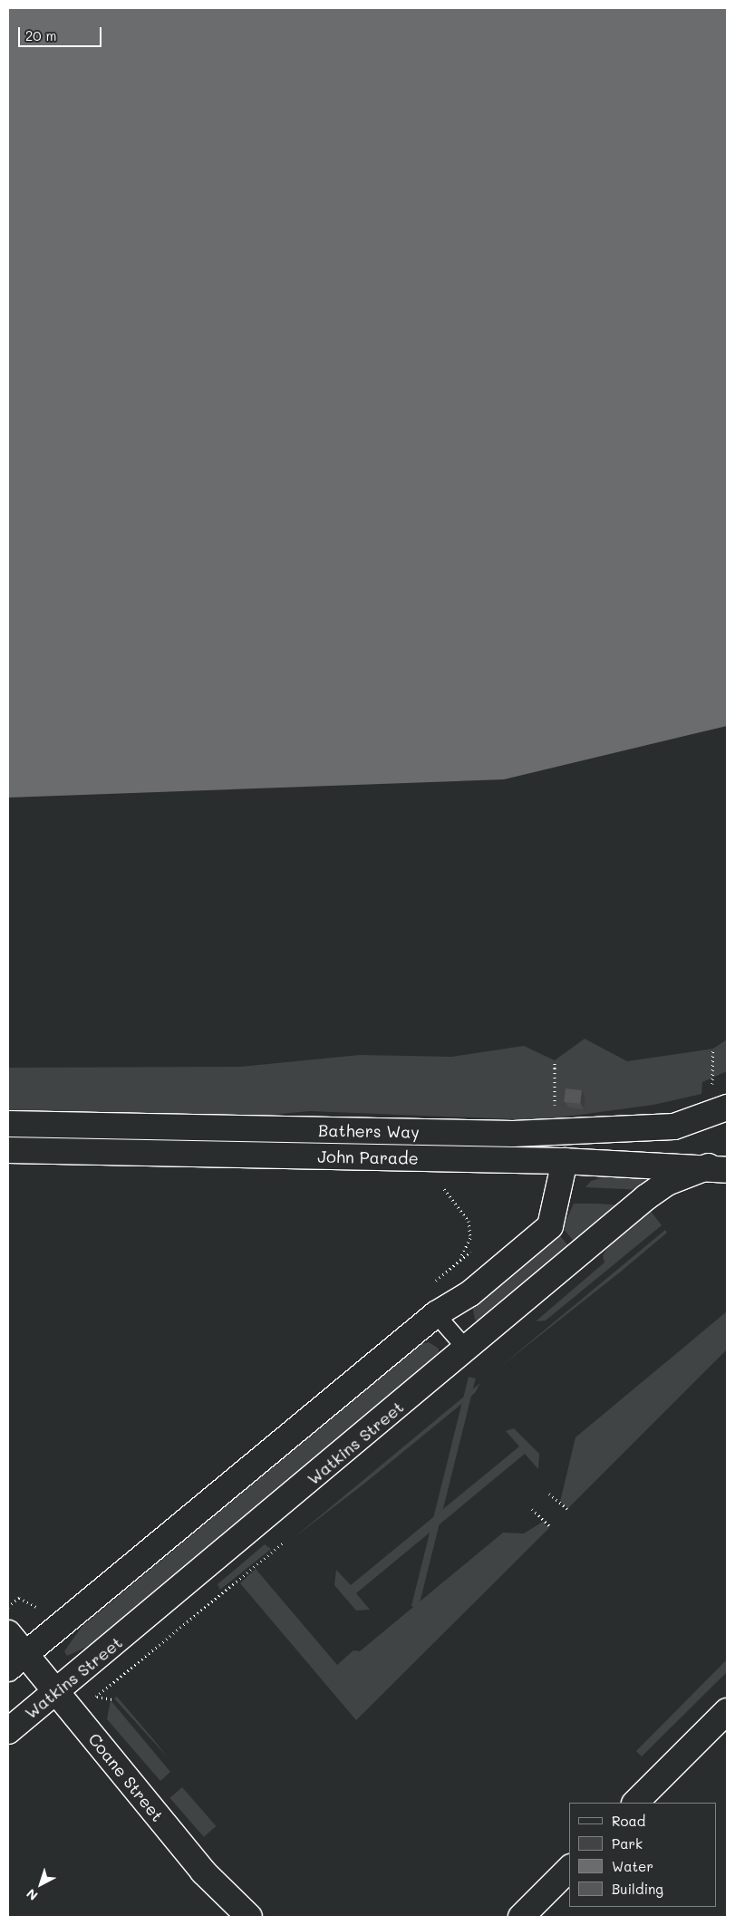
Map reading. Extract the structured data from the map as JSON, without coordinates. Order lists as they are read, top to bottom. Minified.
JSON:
{"streets":{"street":["Bathers Way","John Parade","Watkins Street","Coane Street"]},"crossings":[["John Parade","Watkins Street"],["Watkins Street","Coane Street"]],"legend":["Road","Park","Water","Building"],"scale_bar":"20 m","north":"bottom left"}
